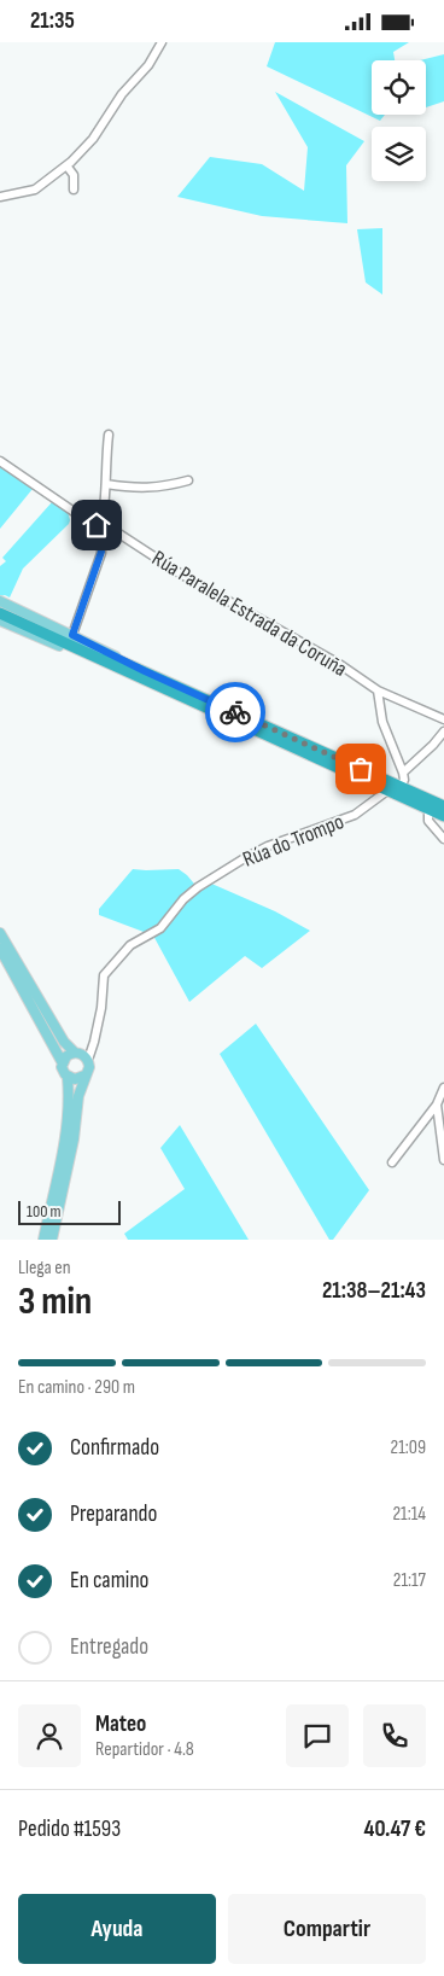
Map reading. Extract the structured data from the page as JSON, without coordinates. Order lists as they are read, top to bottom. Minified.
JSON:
{"streets":{"street":["Rúa Paralela Estrada da Coruña","Rúa do Trompo"]},"scale_bar":"100 m","page":{"status":"21:35","scale":"100 m","heading":["3 min","Llega en","21:38–21:43"],"panel":["Mateo","Repartidor · 4.8","Pedido #1593","40.47 €"],"bar":"En camino · 290 m","list":[["Confirmado","21:09"],["Preparando","21:14"],["En camino","21:17"],"Entregado"],"buttons":["Ayuda","Compartir"]}}
